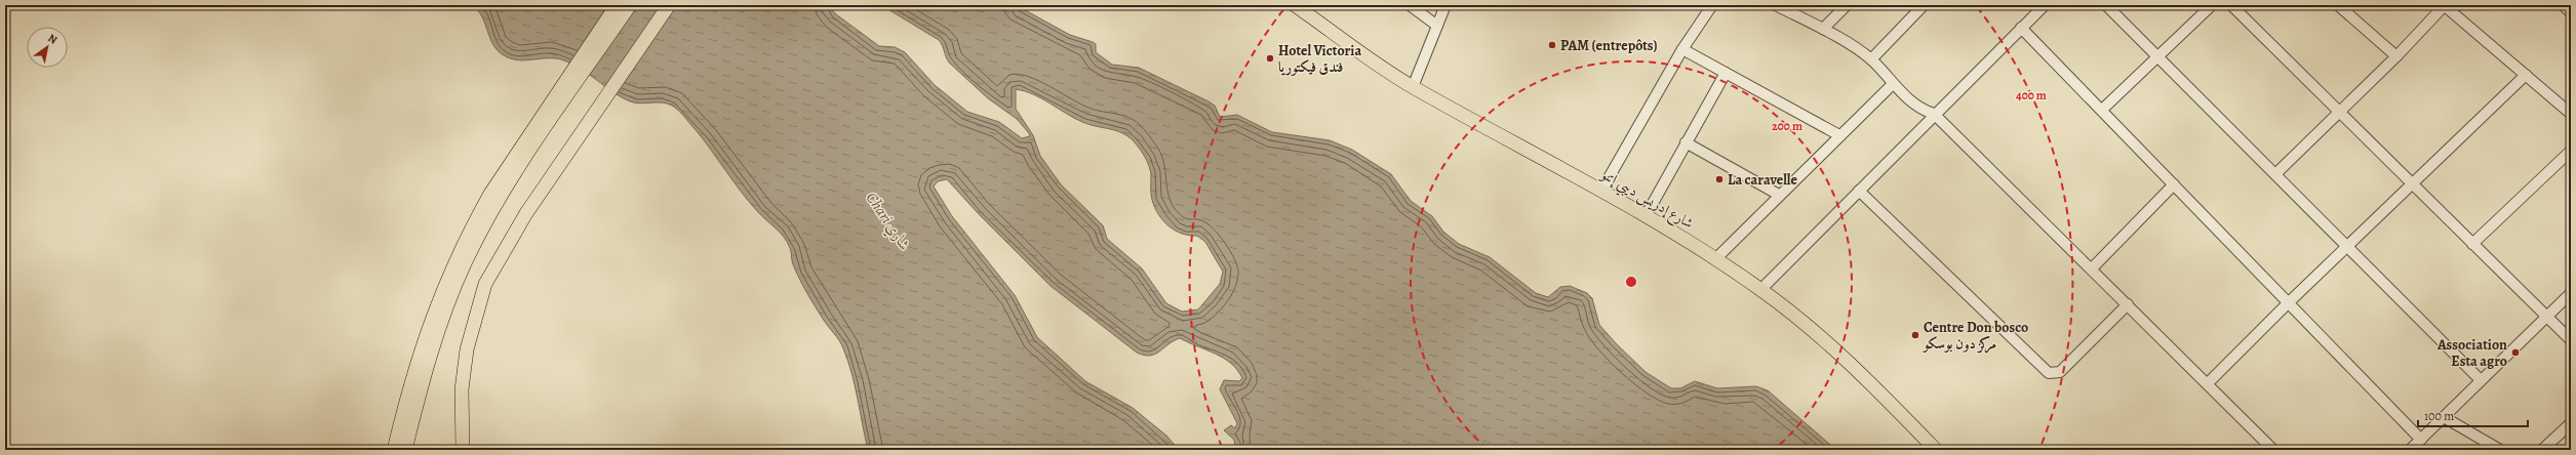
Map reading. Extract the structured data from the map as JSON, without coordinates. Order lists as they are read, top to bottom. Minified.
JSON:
{"streets":{"main road":["شارع إدريس ديبي إتنو"]},"water":["Chari شاري"],"places":["PAM (entrepôts)","Hotel Victoria فندق فيكتوريا","La caravelle","Centre Don bosco مركز دون بوسكو","Association Esta agro"],"scale_bar":"100 m","north":"top right","rings":["400 m","200 m"]}
